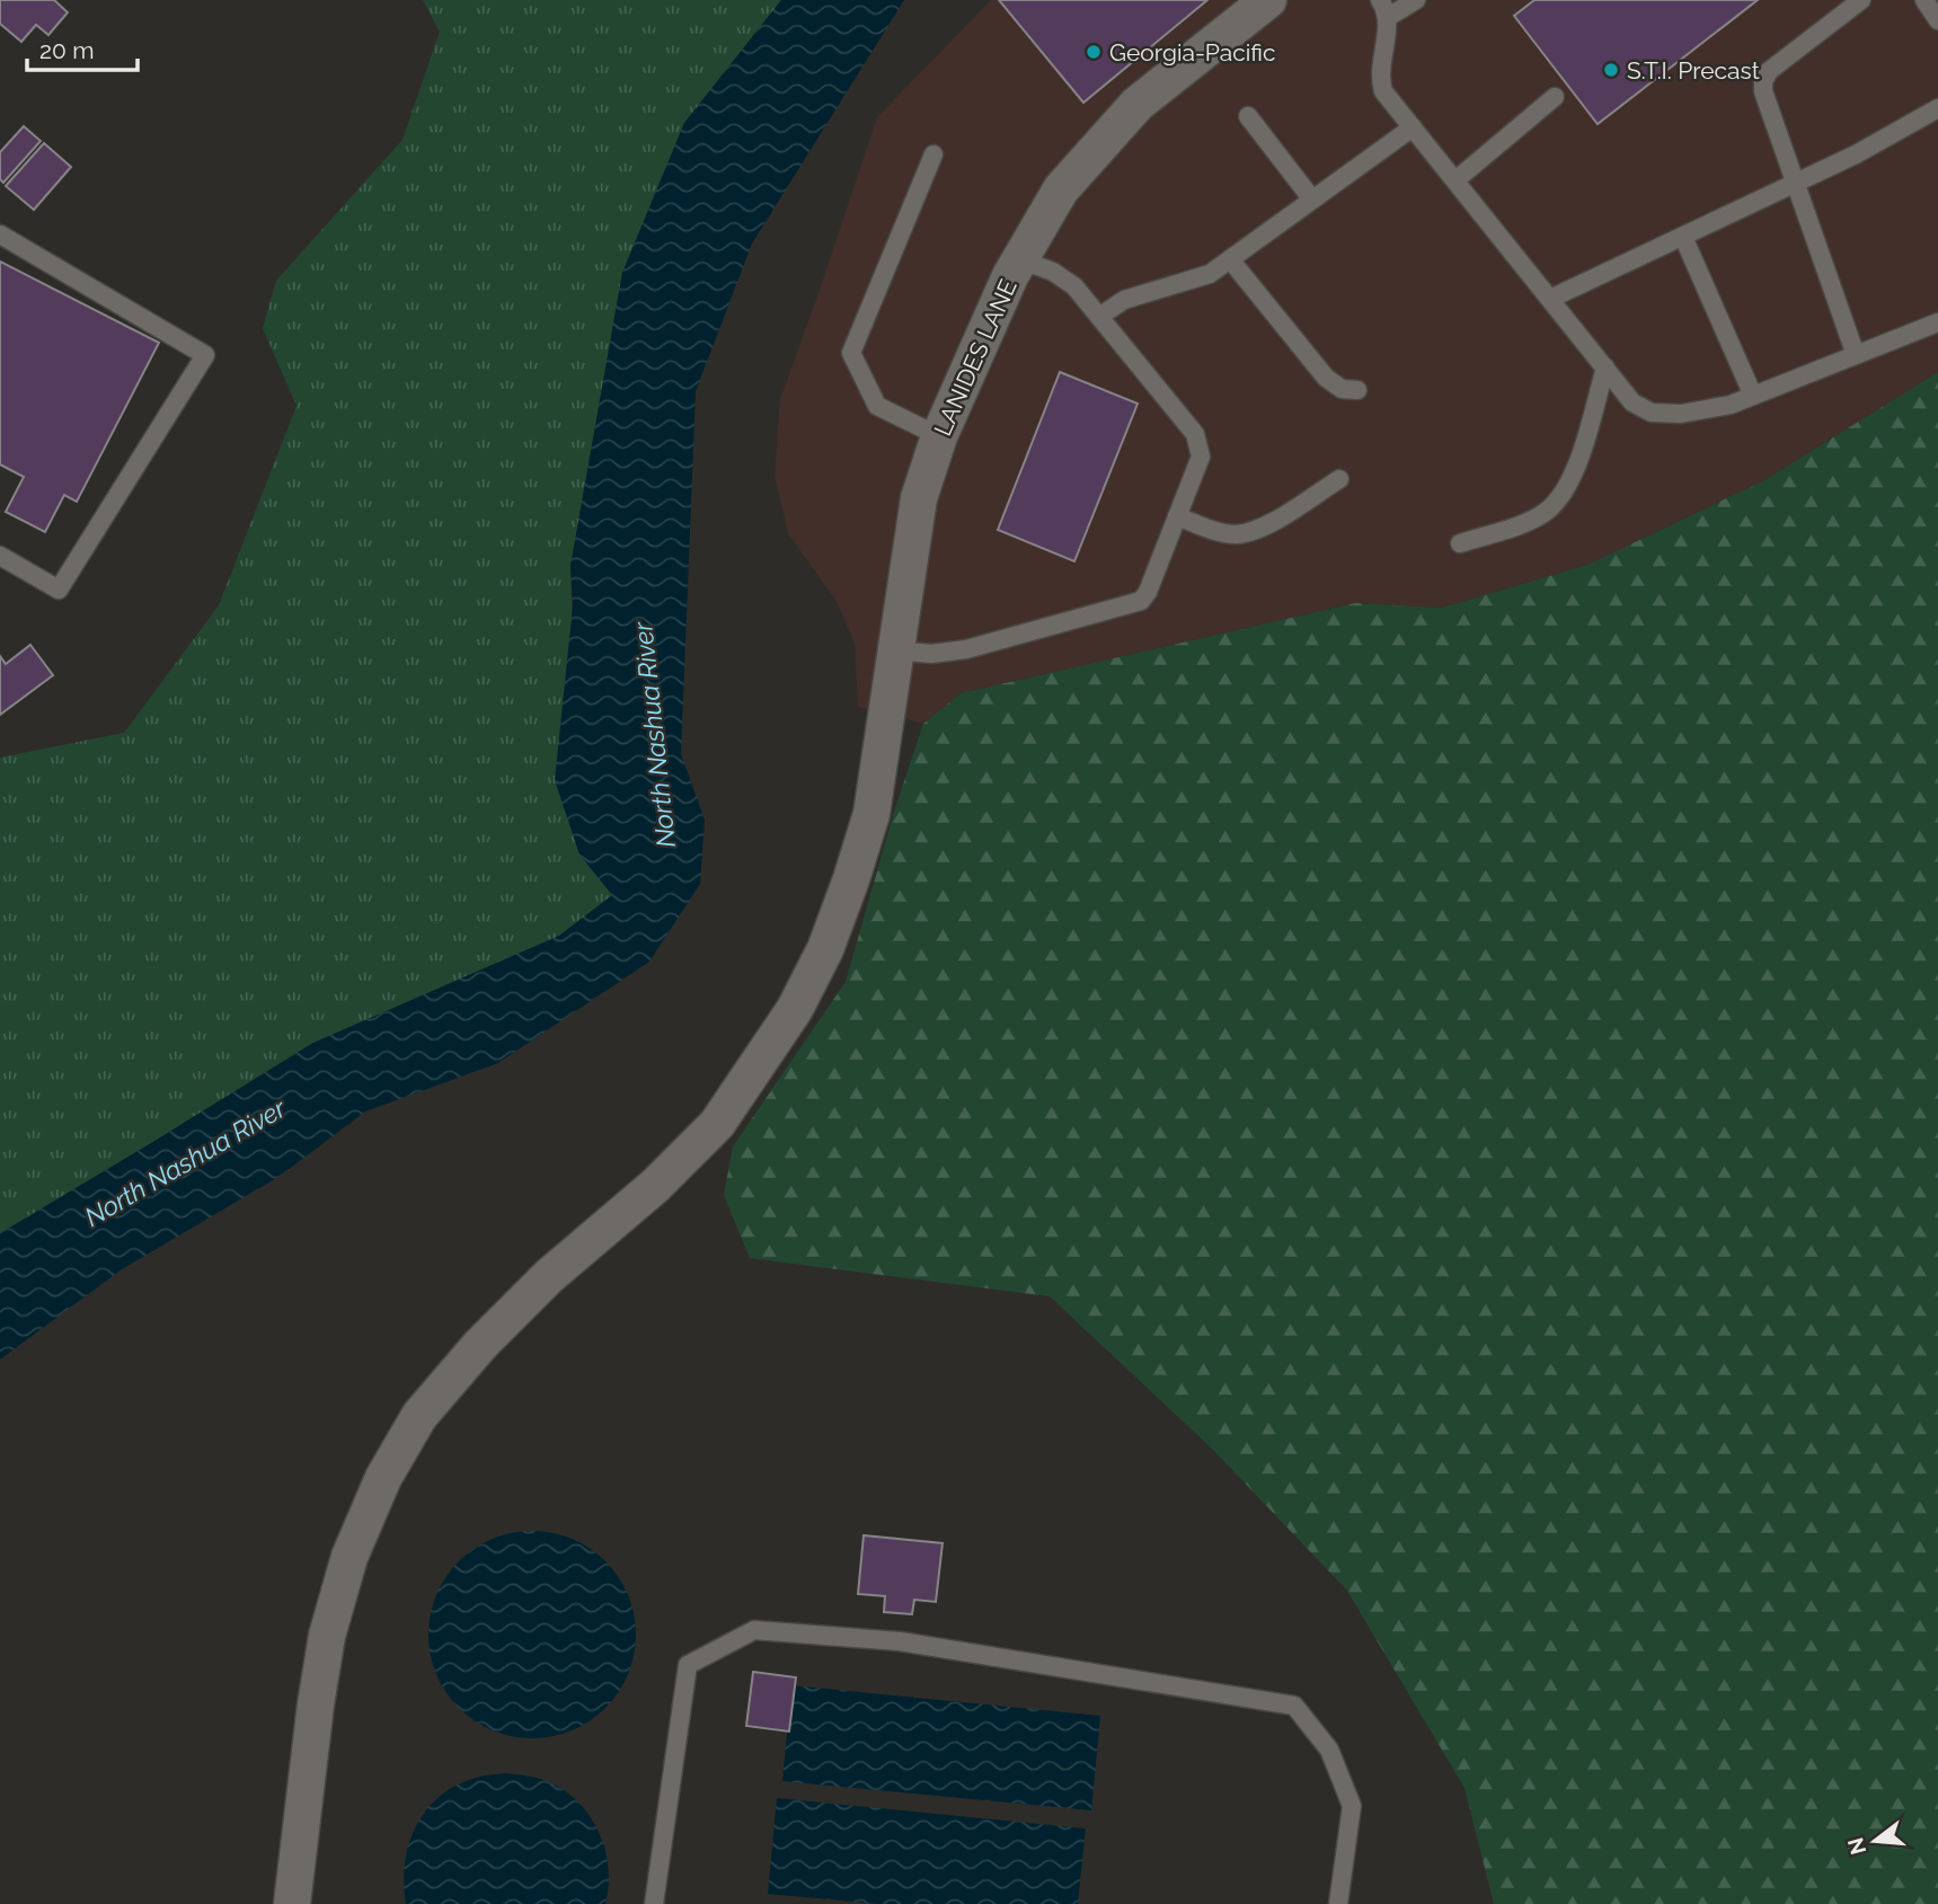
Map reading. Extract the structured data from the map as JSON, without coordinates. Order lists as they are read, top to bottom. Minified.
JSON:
{"streets":{"street":["LANIDES LANE"]},"water":["North Nashua River"],"places":["Georgia-Pacific","S.T.I. Precast"],"scale_bar":"20 m","north":"left"}
